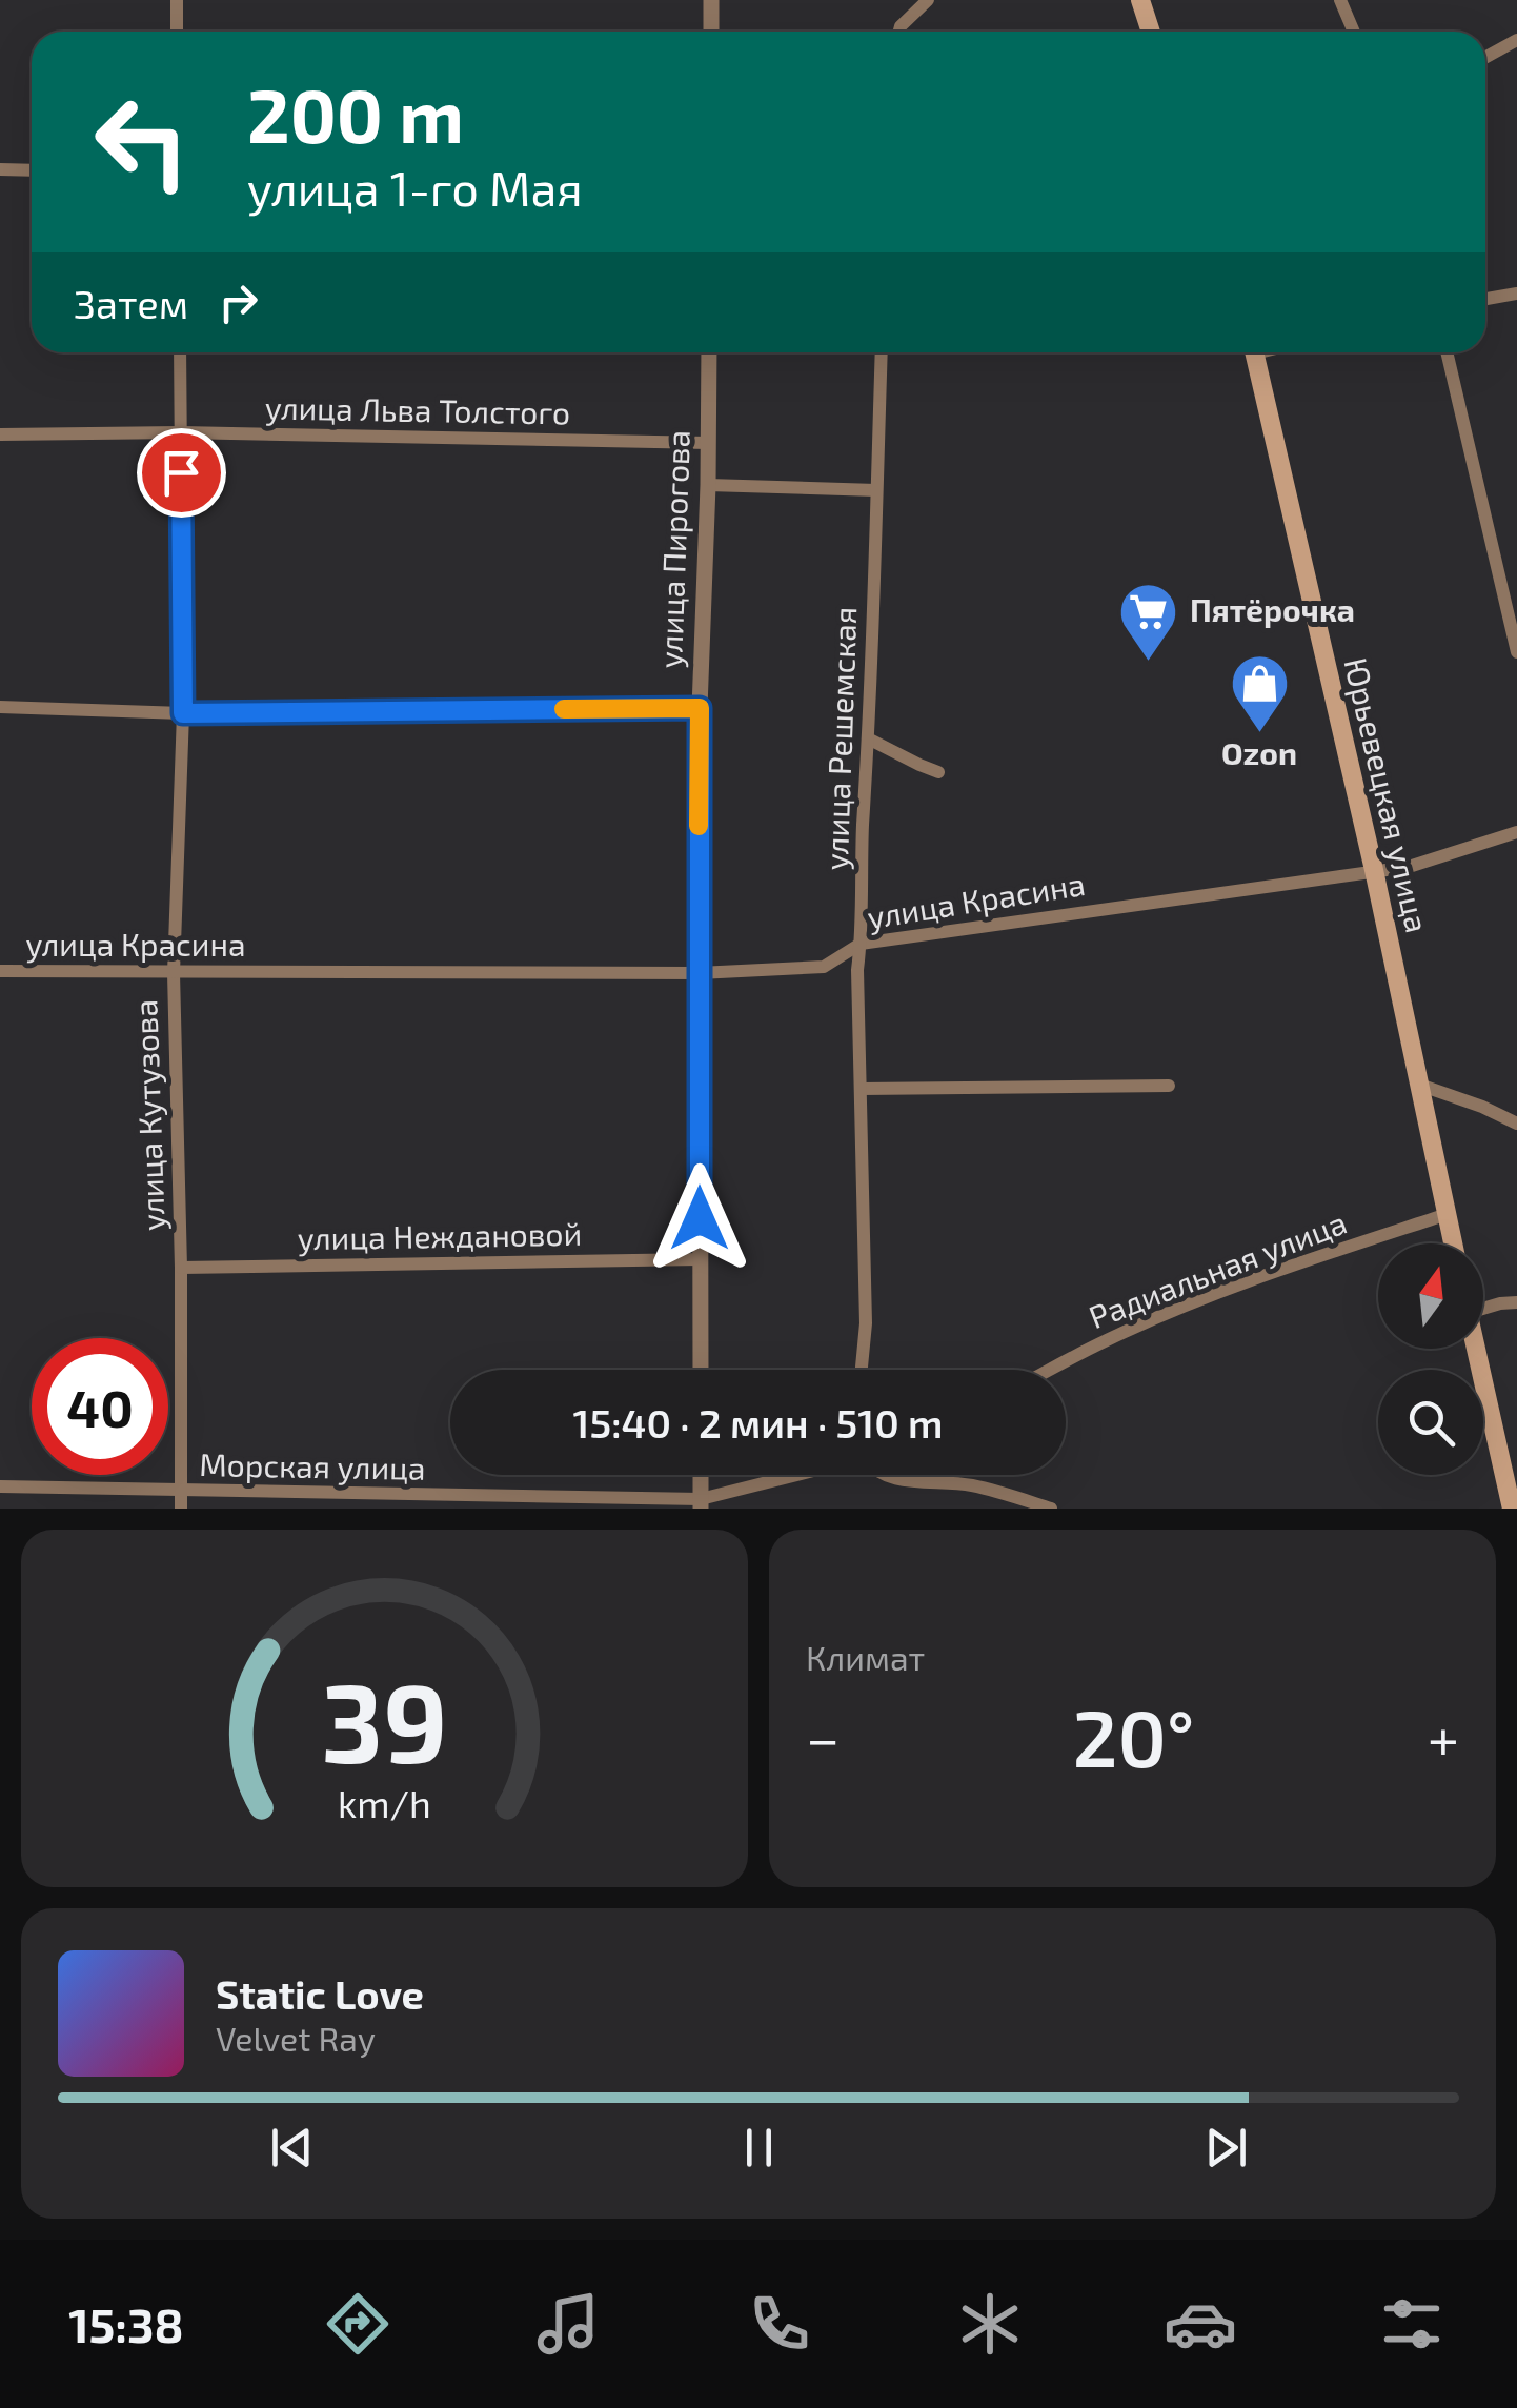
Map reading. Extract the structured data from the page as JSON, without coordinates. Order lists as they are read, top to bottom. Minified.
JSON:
{"streets":{"main road":["Юрьевецкая улица"],"street":["улица Льва Толстого","улица Пирогова","улица Решемская","улица Красина","улица Кутузова","улица Неждановой","Радиальная улица","Морская улица"]},"crossings":[["улица Льва Толстого","улица Пирогова"],["улица Льва Толстого","улица Кутузова"],["улица Пирогова","улица Красина"],["улица Пирогова","улица Неждановой"],["улица Решемская","улица Красина"],["Юрьевецкая улица","улица Красина"],["Юрьевецкая улица","Радиальная улица"],["улица Красина","улица Кутузова"],["улица Кутузова","улица Неждановой"],["улица Кутузова","Морская улица"]],"places":{"supermarket":["Пятёрочка"],"shop":["Ozon"]},"north":"top","page":{"turn":["200 m","улица 1-го Мая"],"then":"Затем","limit":"40","trip":"15:40 · 2 мин · 510 m","tile":"Климат","heat":["−","20°","+"],"song":["Static Love","Velvet Ray"],"tabs":"15:38","gauge":["39","km/h"]}}
